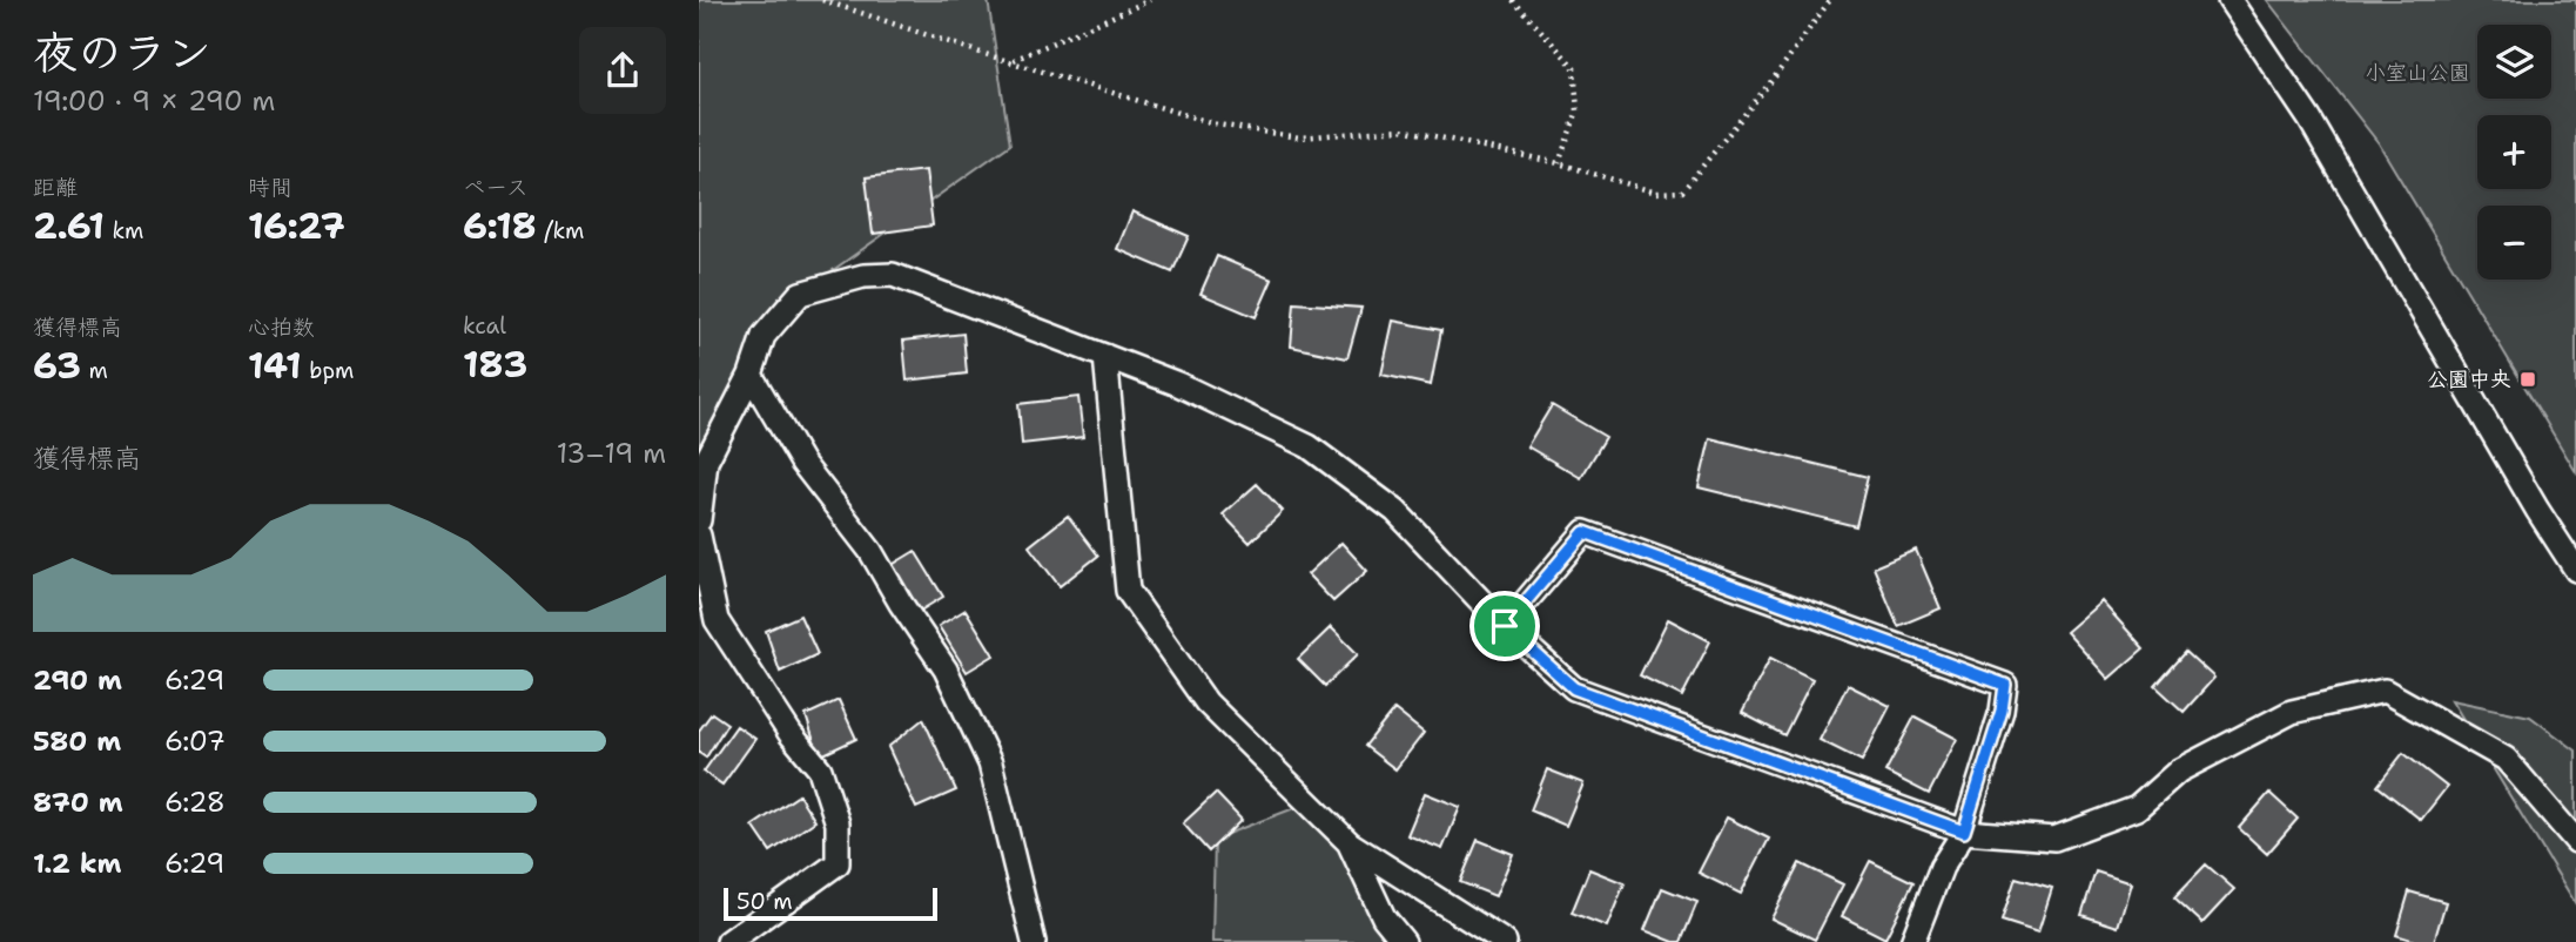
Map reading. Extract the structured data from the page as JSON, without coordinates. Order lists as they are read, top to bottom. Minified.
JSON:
{"parks":["小室山公園"],"places":{"transit":["公園中央"]},"scale_bar":"50 m","page":{"heading":["夜のラン","19:00 · 9 × 290 m"],"map_buttons":["+","−"],"stats":[["距離","2.61 km"],["時間","16:27"],["ペース","6:18 /km"],["獲得標高","63 m"],["心拍数","141 bpm"],["kcal","183"]],"chart":["獲得標高","13–19 m"],"list":[{"name":"290 m","note":"6:29"},{"name":"580 m","note":"6:07"},{"name":"870 m","note":"6:28"},{"name":"1.2 km","note":"6:29"}],"scale":"50 m"}}
